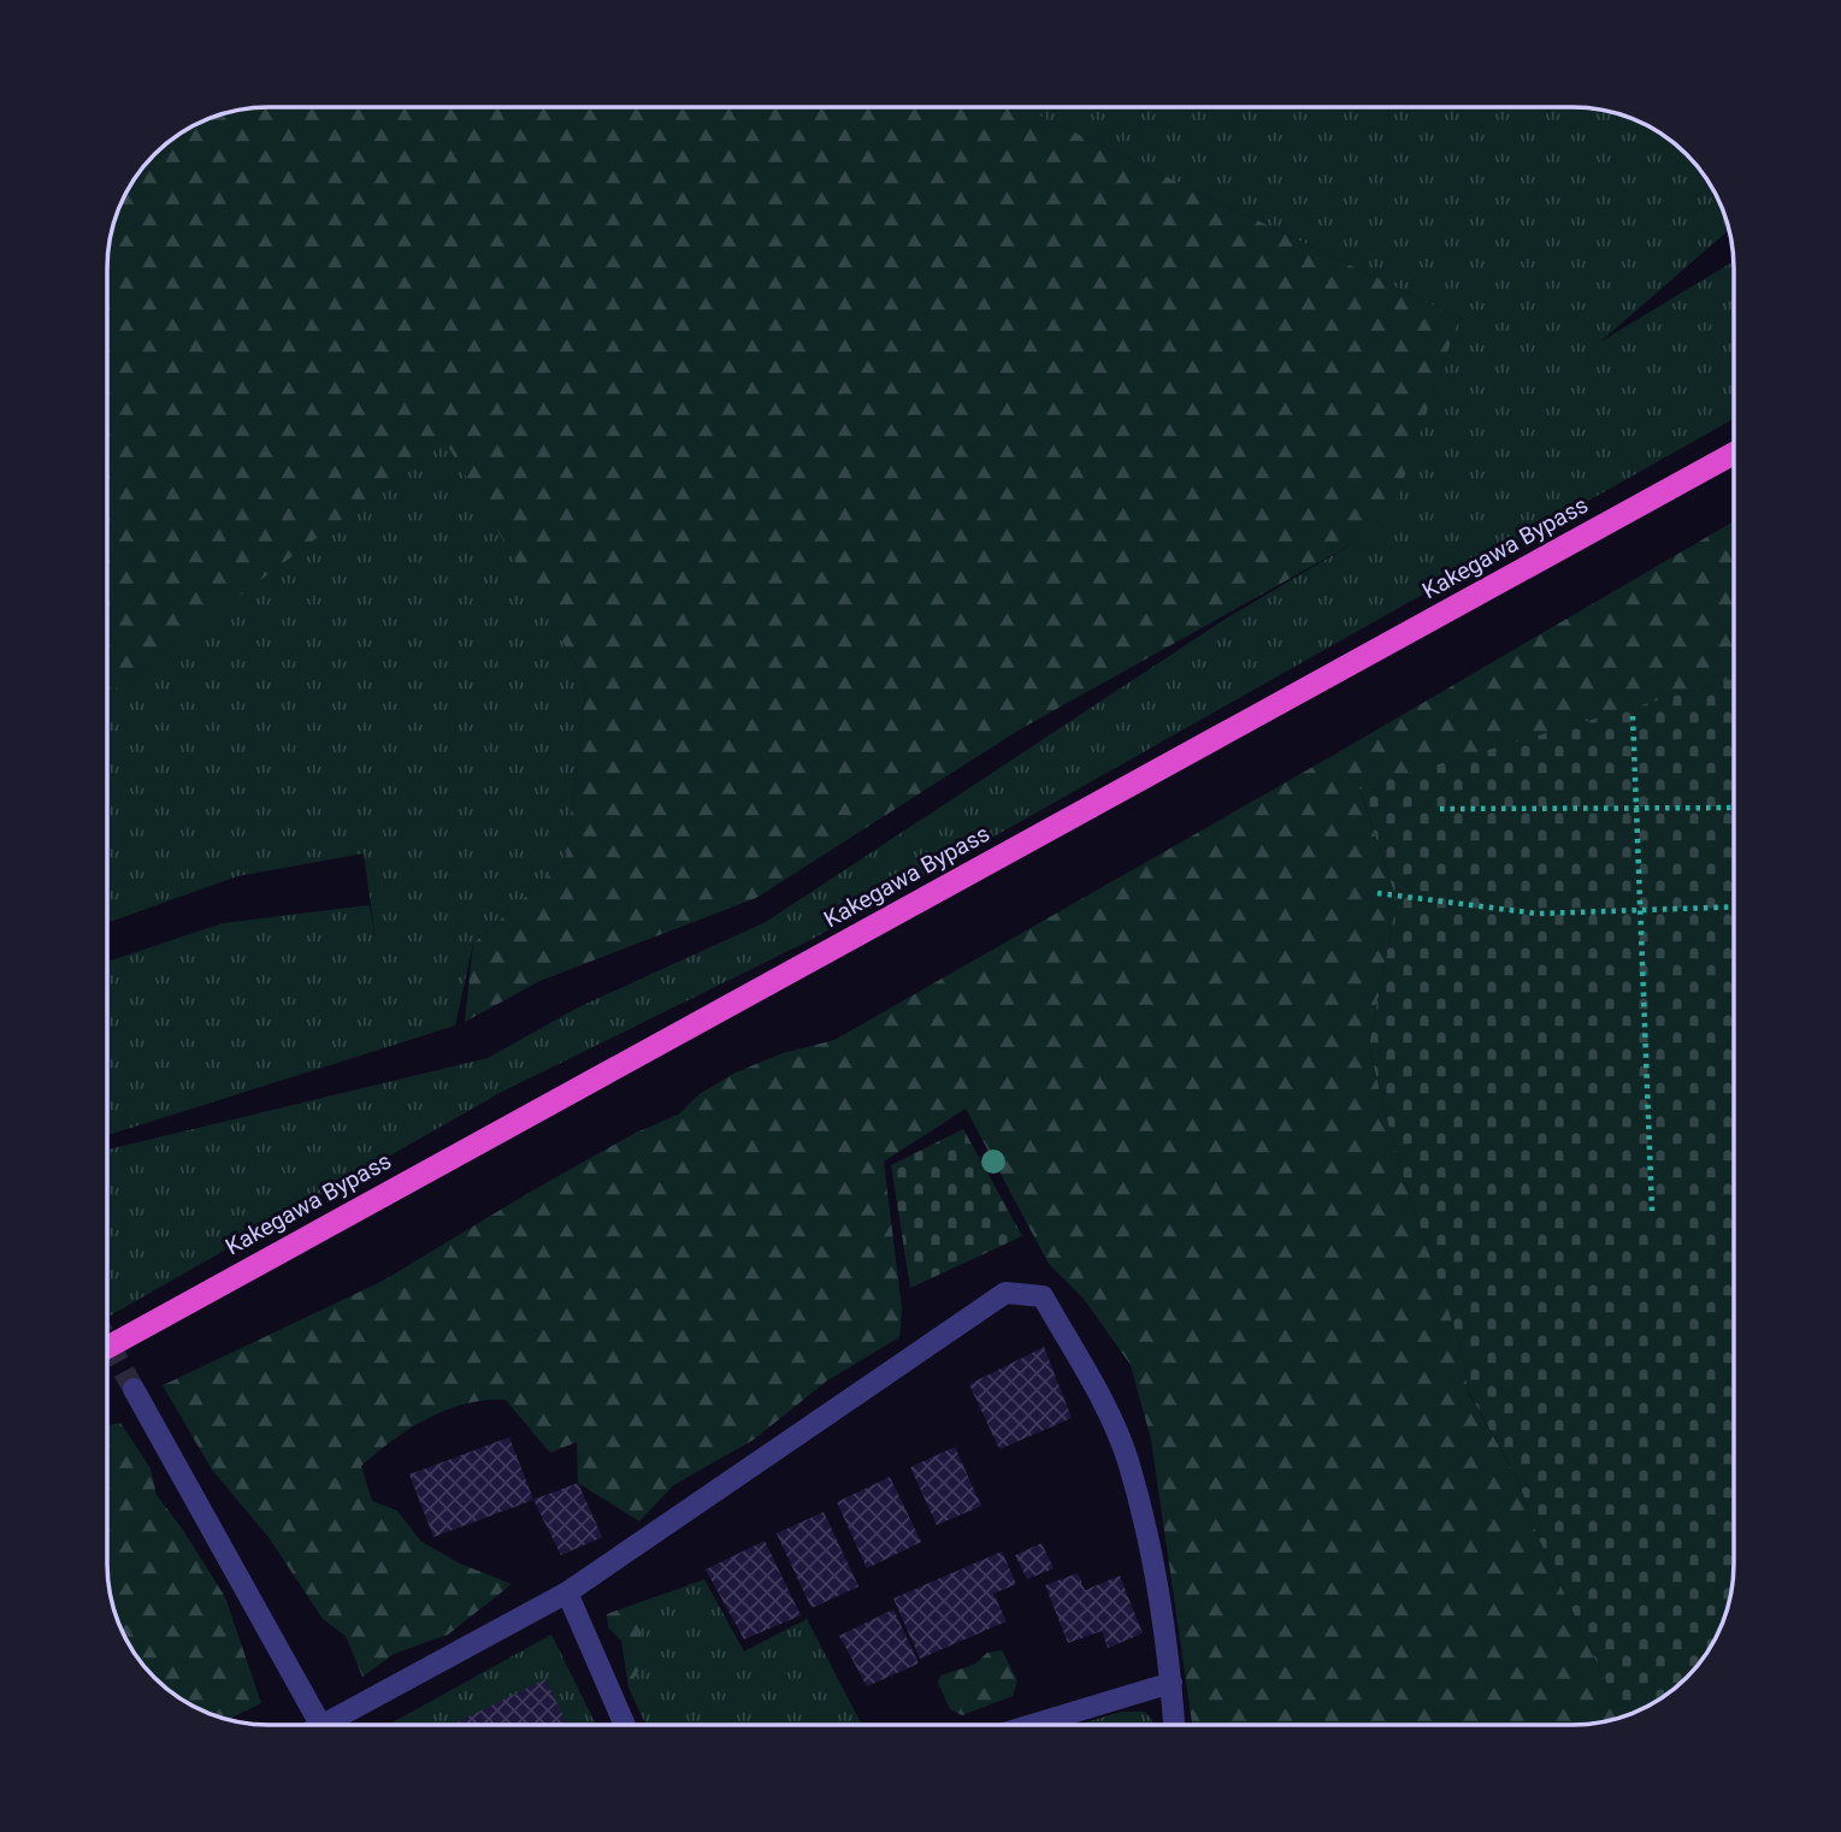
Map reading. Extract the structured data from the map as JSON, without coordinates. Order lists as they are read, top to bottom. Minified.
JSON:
{"streets":{"highway":["Kakegawa Bypass"]}}
